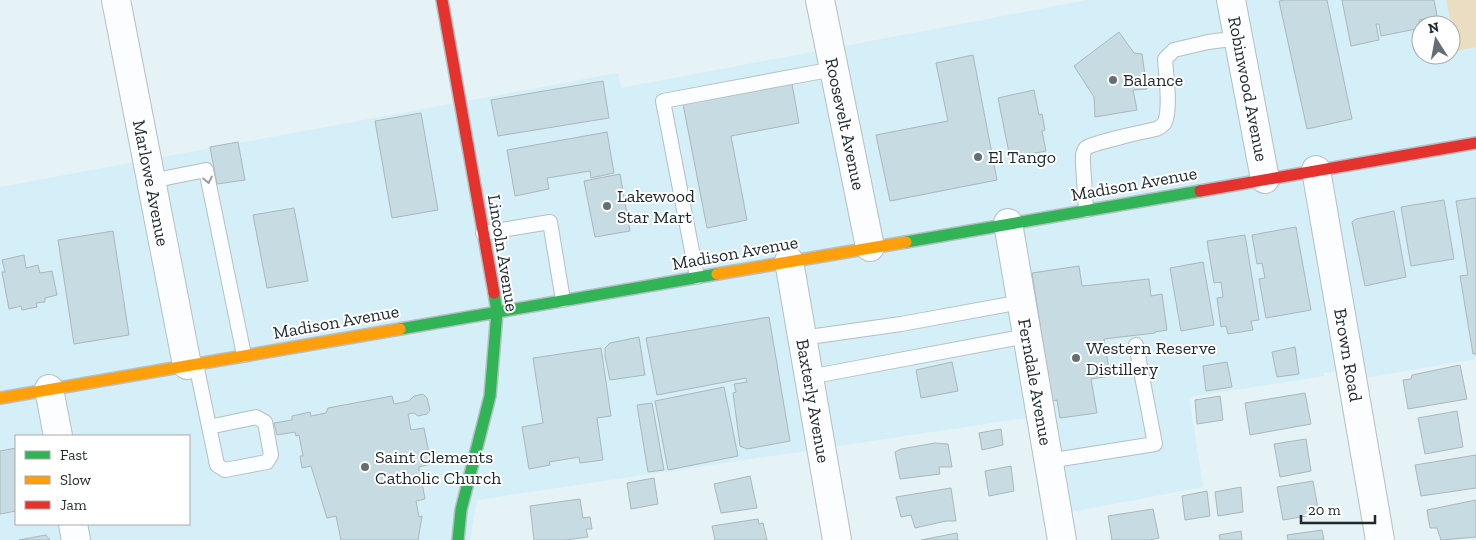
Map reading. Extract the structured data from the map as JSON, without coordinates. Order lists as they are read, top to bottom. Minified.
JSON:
{"streets":{"main road":["Madison Avenue","Lincoln Avenue"],"street":["Robinwood Avenue","Roosevelt Avenue","Marlowe Avenue","Brown Road","Ferndale Avenue","Baxterly Avenue"]},"crossings":[["Robinwood Avenue","Madison Avenue"],["Roosevelt Avenue","Madison Avenue"],["Marlowe Avenue","Madison Avenue"],["Madison Avenue","Lincoln Avenue"],["Madison Avenue","Brown Road"],["Madison Avenue","Ferndale Avenue"],["Madison Avenue","Baxterly Avenue"]],"places":["Balance","El Tango","Lakewood Star Mart","Western Reserve Distillery","Saint Clements Catholic Church"],"legend":["Fast","Slow","Jam"],"scale_bar":"20 m","north":"top"}
